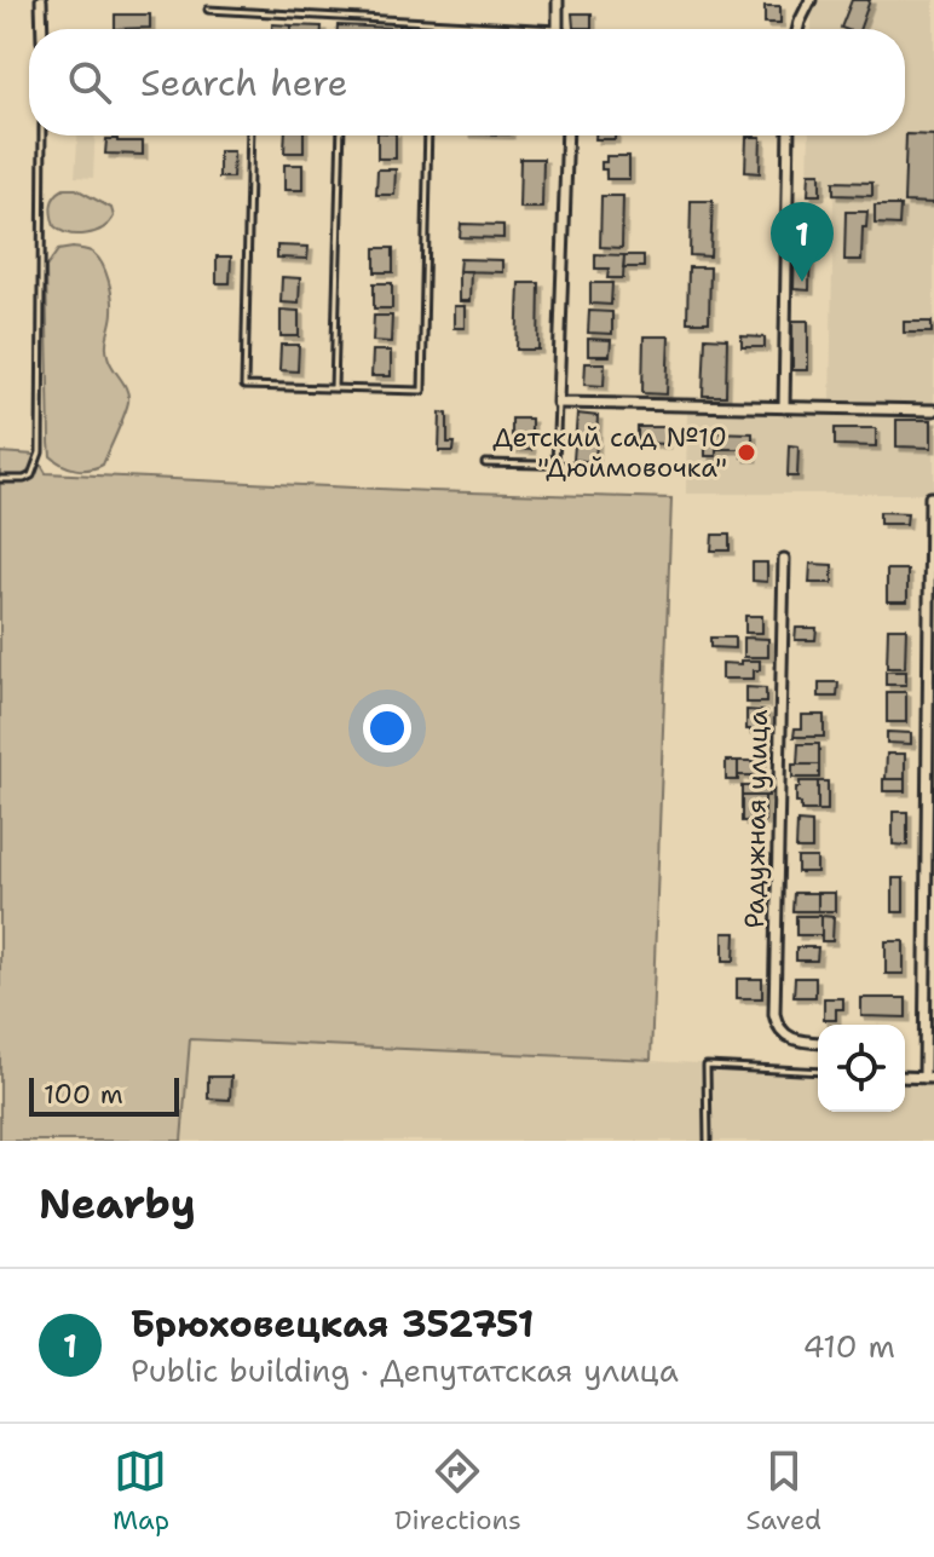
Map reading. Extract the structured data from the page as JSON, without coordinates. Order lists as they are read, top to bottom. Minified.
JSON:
{"streets":{"street":["Радужная улица"]},"places":["Детский сад №10 \"Дюймовочка\""],"scale_bar":"100 m","page":{"search":"Search here","pins":"1","scale":"100 m","heading":"Nearby","list":[{"mark":"1","name":"Брюховецкая 352751","note":"Public building · Депутатская улица","value":"410 m"}],"nav":["Map","Directions","Saved"]}}
